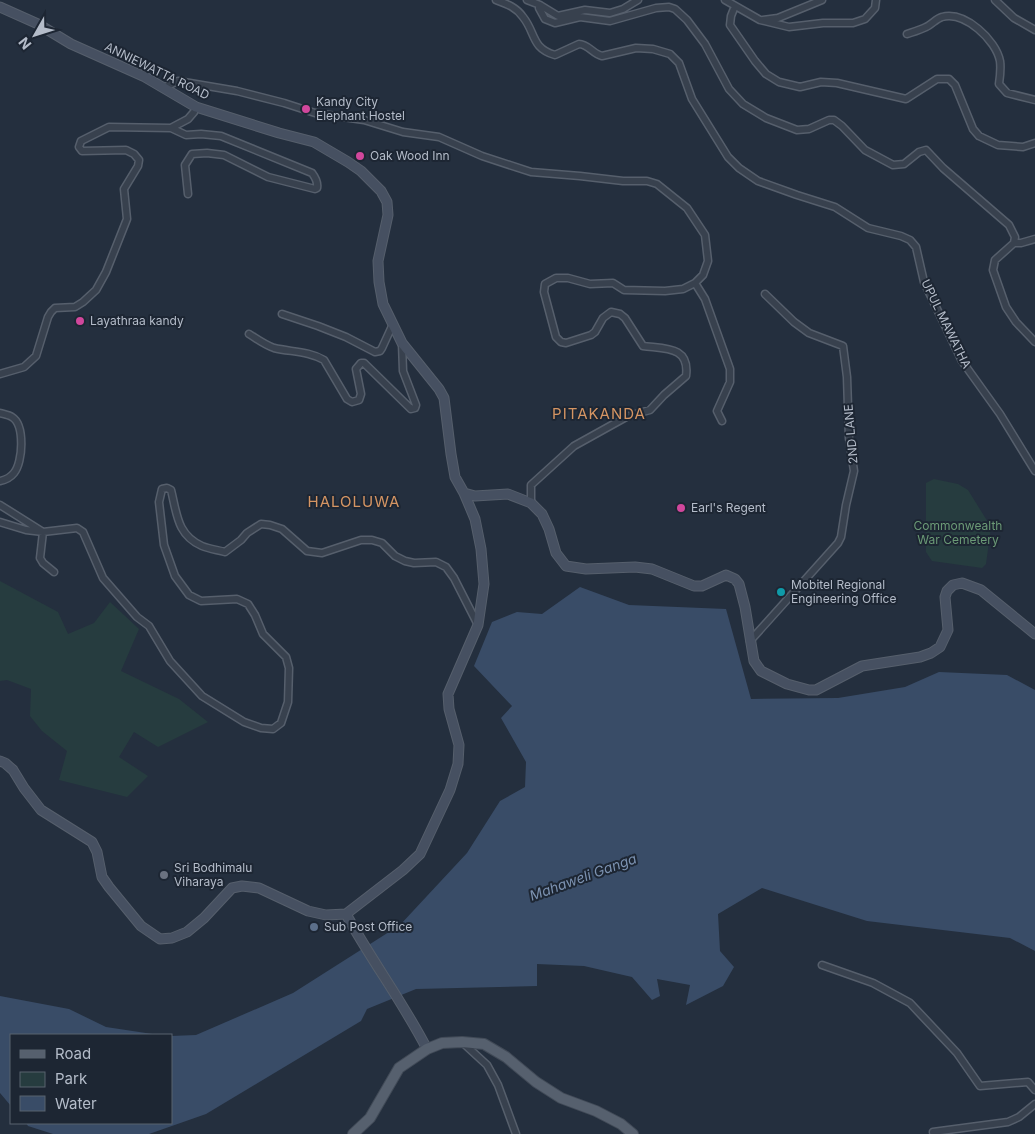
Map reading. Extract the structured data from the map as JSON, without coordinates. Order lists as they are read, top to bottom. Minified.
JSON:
{"streets":{"street":["ANNIEWATTA ROAD","UPUL MAWATHA","2ND LANE"]},"districts":["PITAKANDA","HALOLUWA"],"water":["Mahaweli Ganga"],"parks":["Commonwealth War Cemetery"],"places":["Kandy City Elephant Hostel","Oak Wood Inn","Layathraa kandy","Earl's Regent","Mobitel Regional Engineering Office","Sri Bodhimalu Viharaya","Sub Post Office"],"legend":["Road","Park","Water"],"north":"bottom left"}
